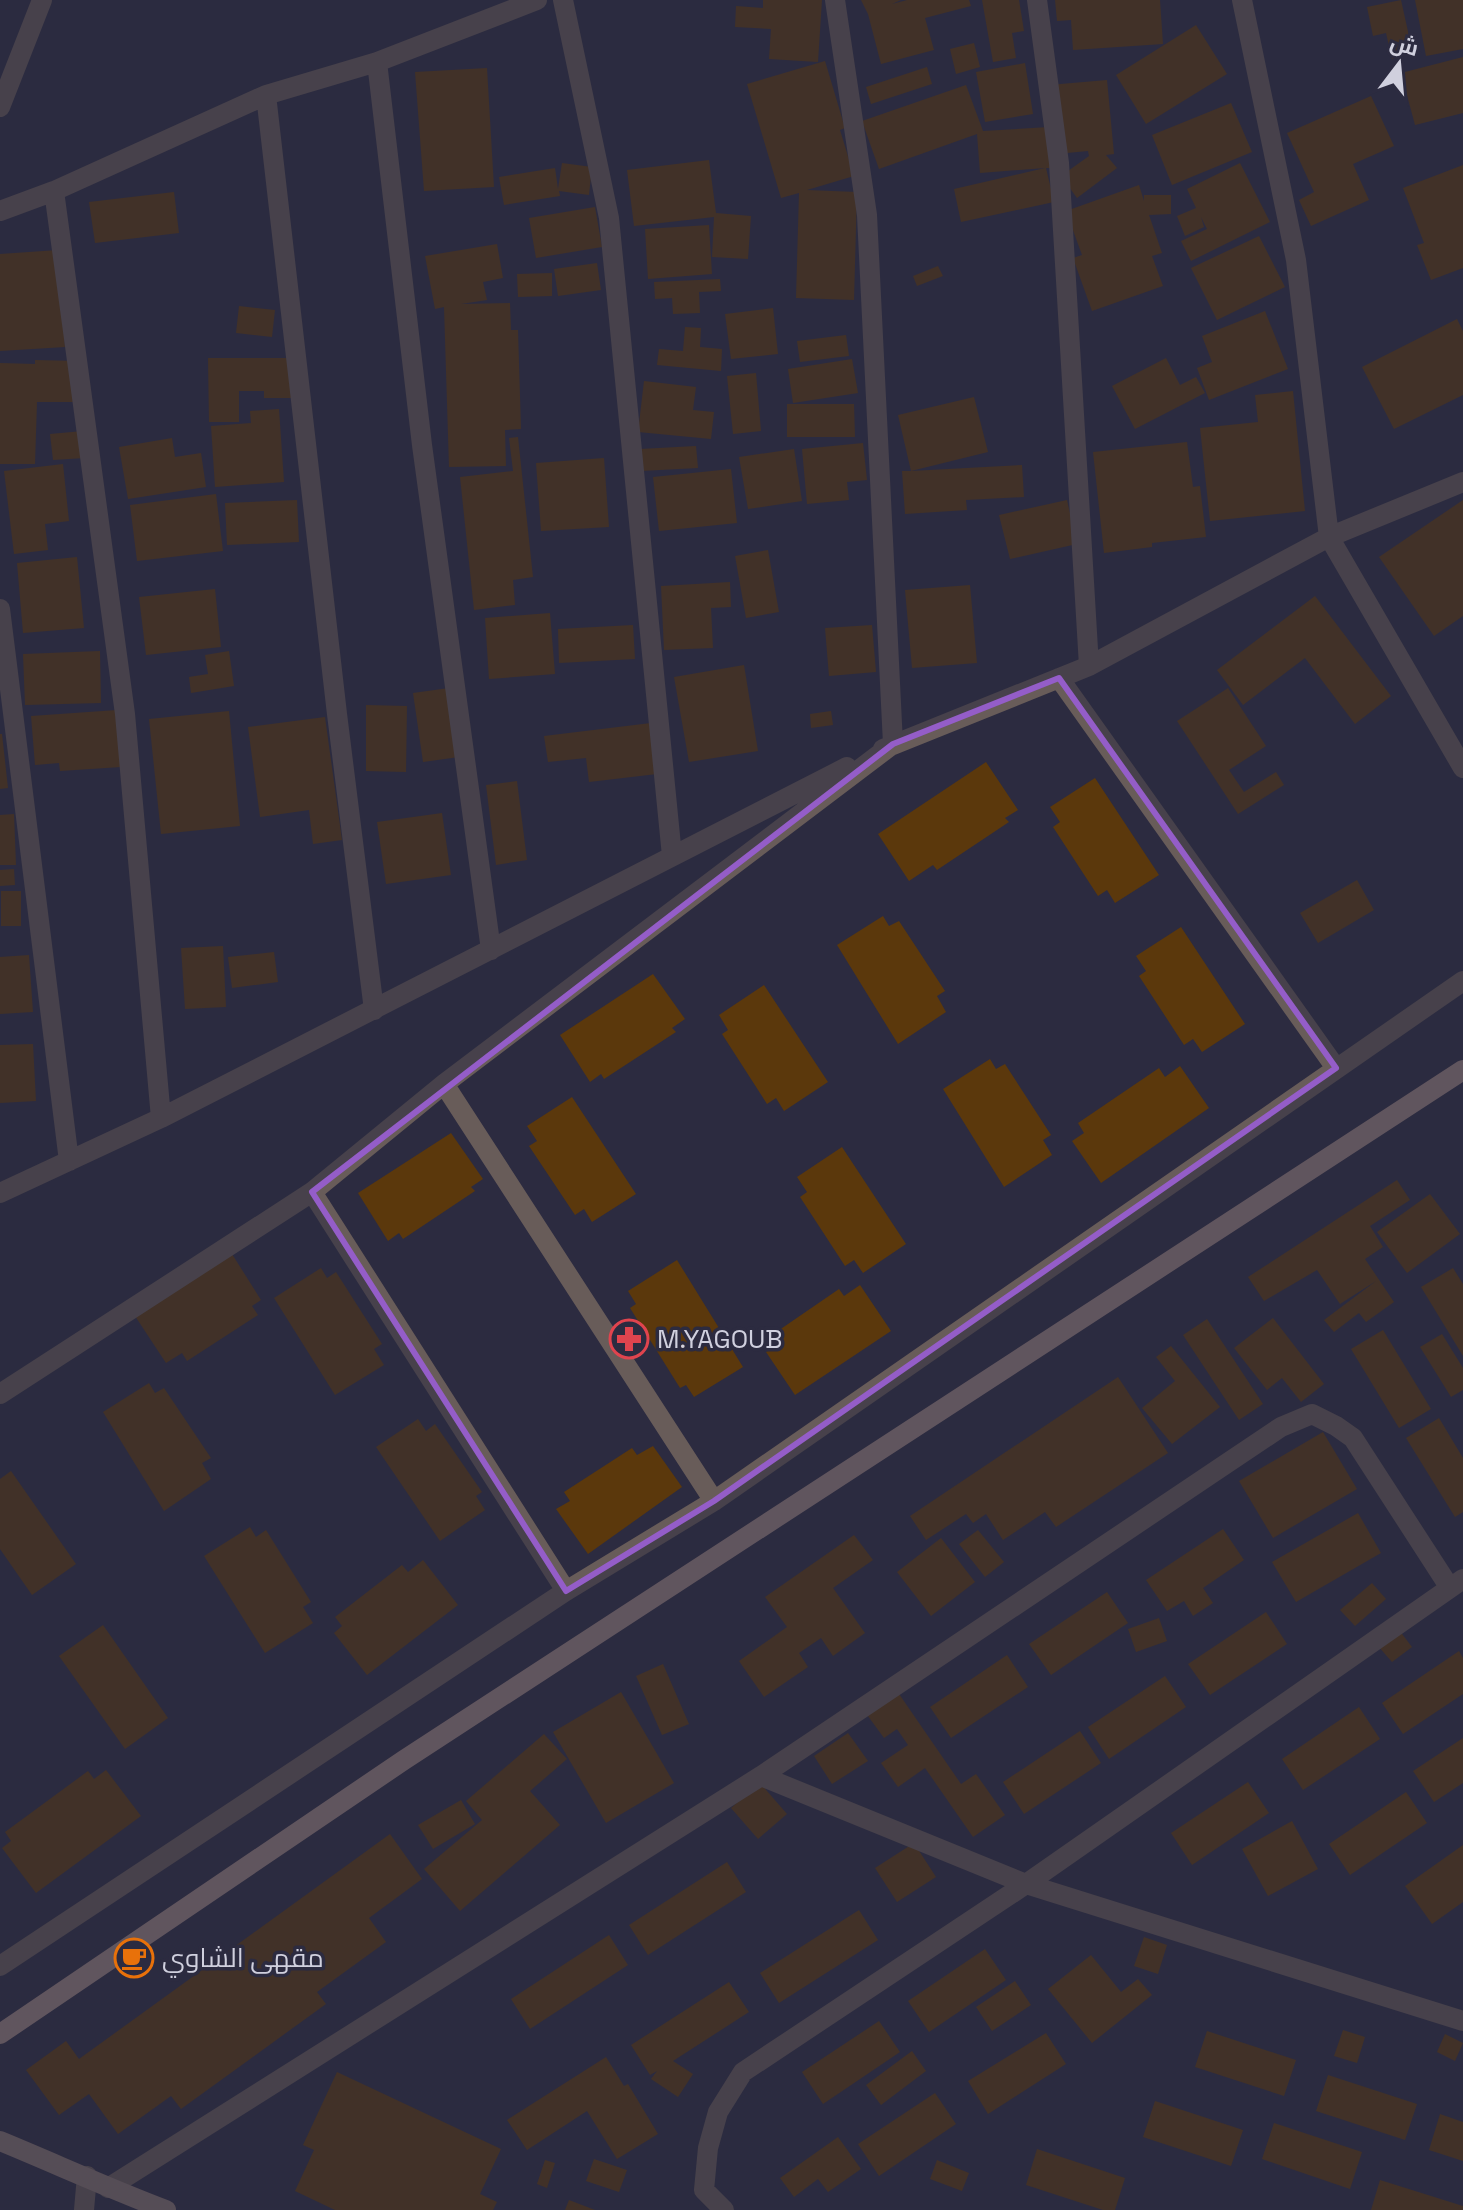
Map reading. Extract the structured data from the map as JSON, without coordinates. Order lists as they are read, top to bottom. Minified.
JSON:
{"places":{"pharmacy":["M.YAGOUB"],"cafe":["مقهى الشاوي"]},"north":"top"}
